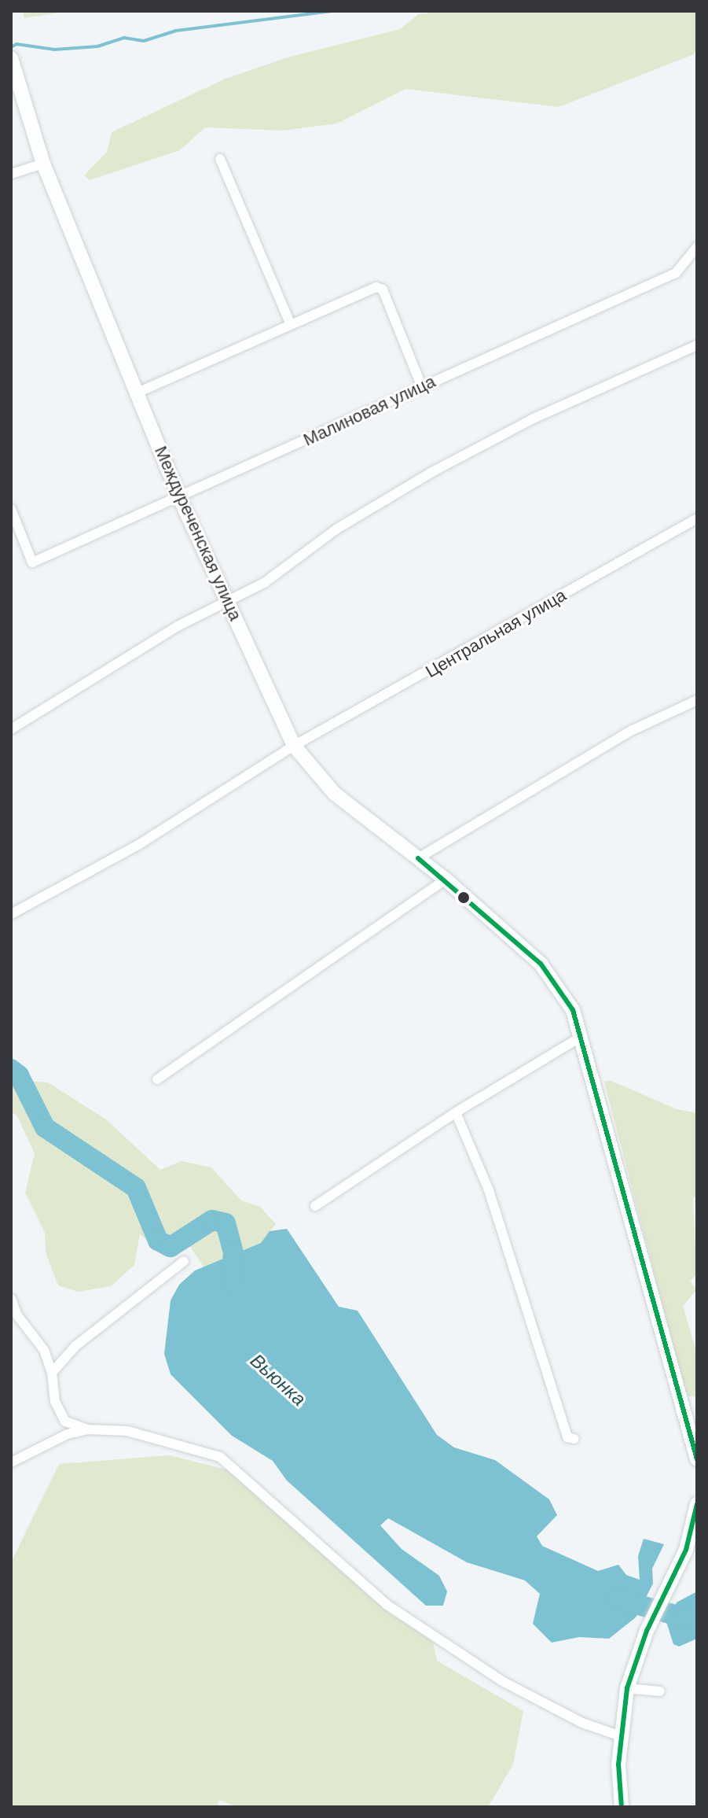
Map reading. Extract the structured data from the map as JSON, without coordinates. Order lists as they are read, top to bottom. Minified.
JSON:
{"streets":{"street":["Малиновая улица","Междуреченская улица","Центральная улица"]},"crossings":[["Малиновая улица","Междуреченская улица"],["Междуреченская улица","Центральная улица"]],"water":["Вьюнка"]}
